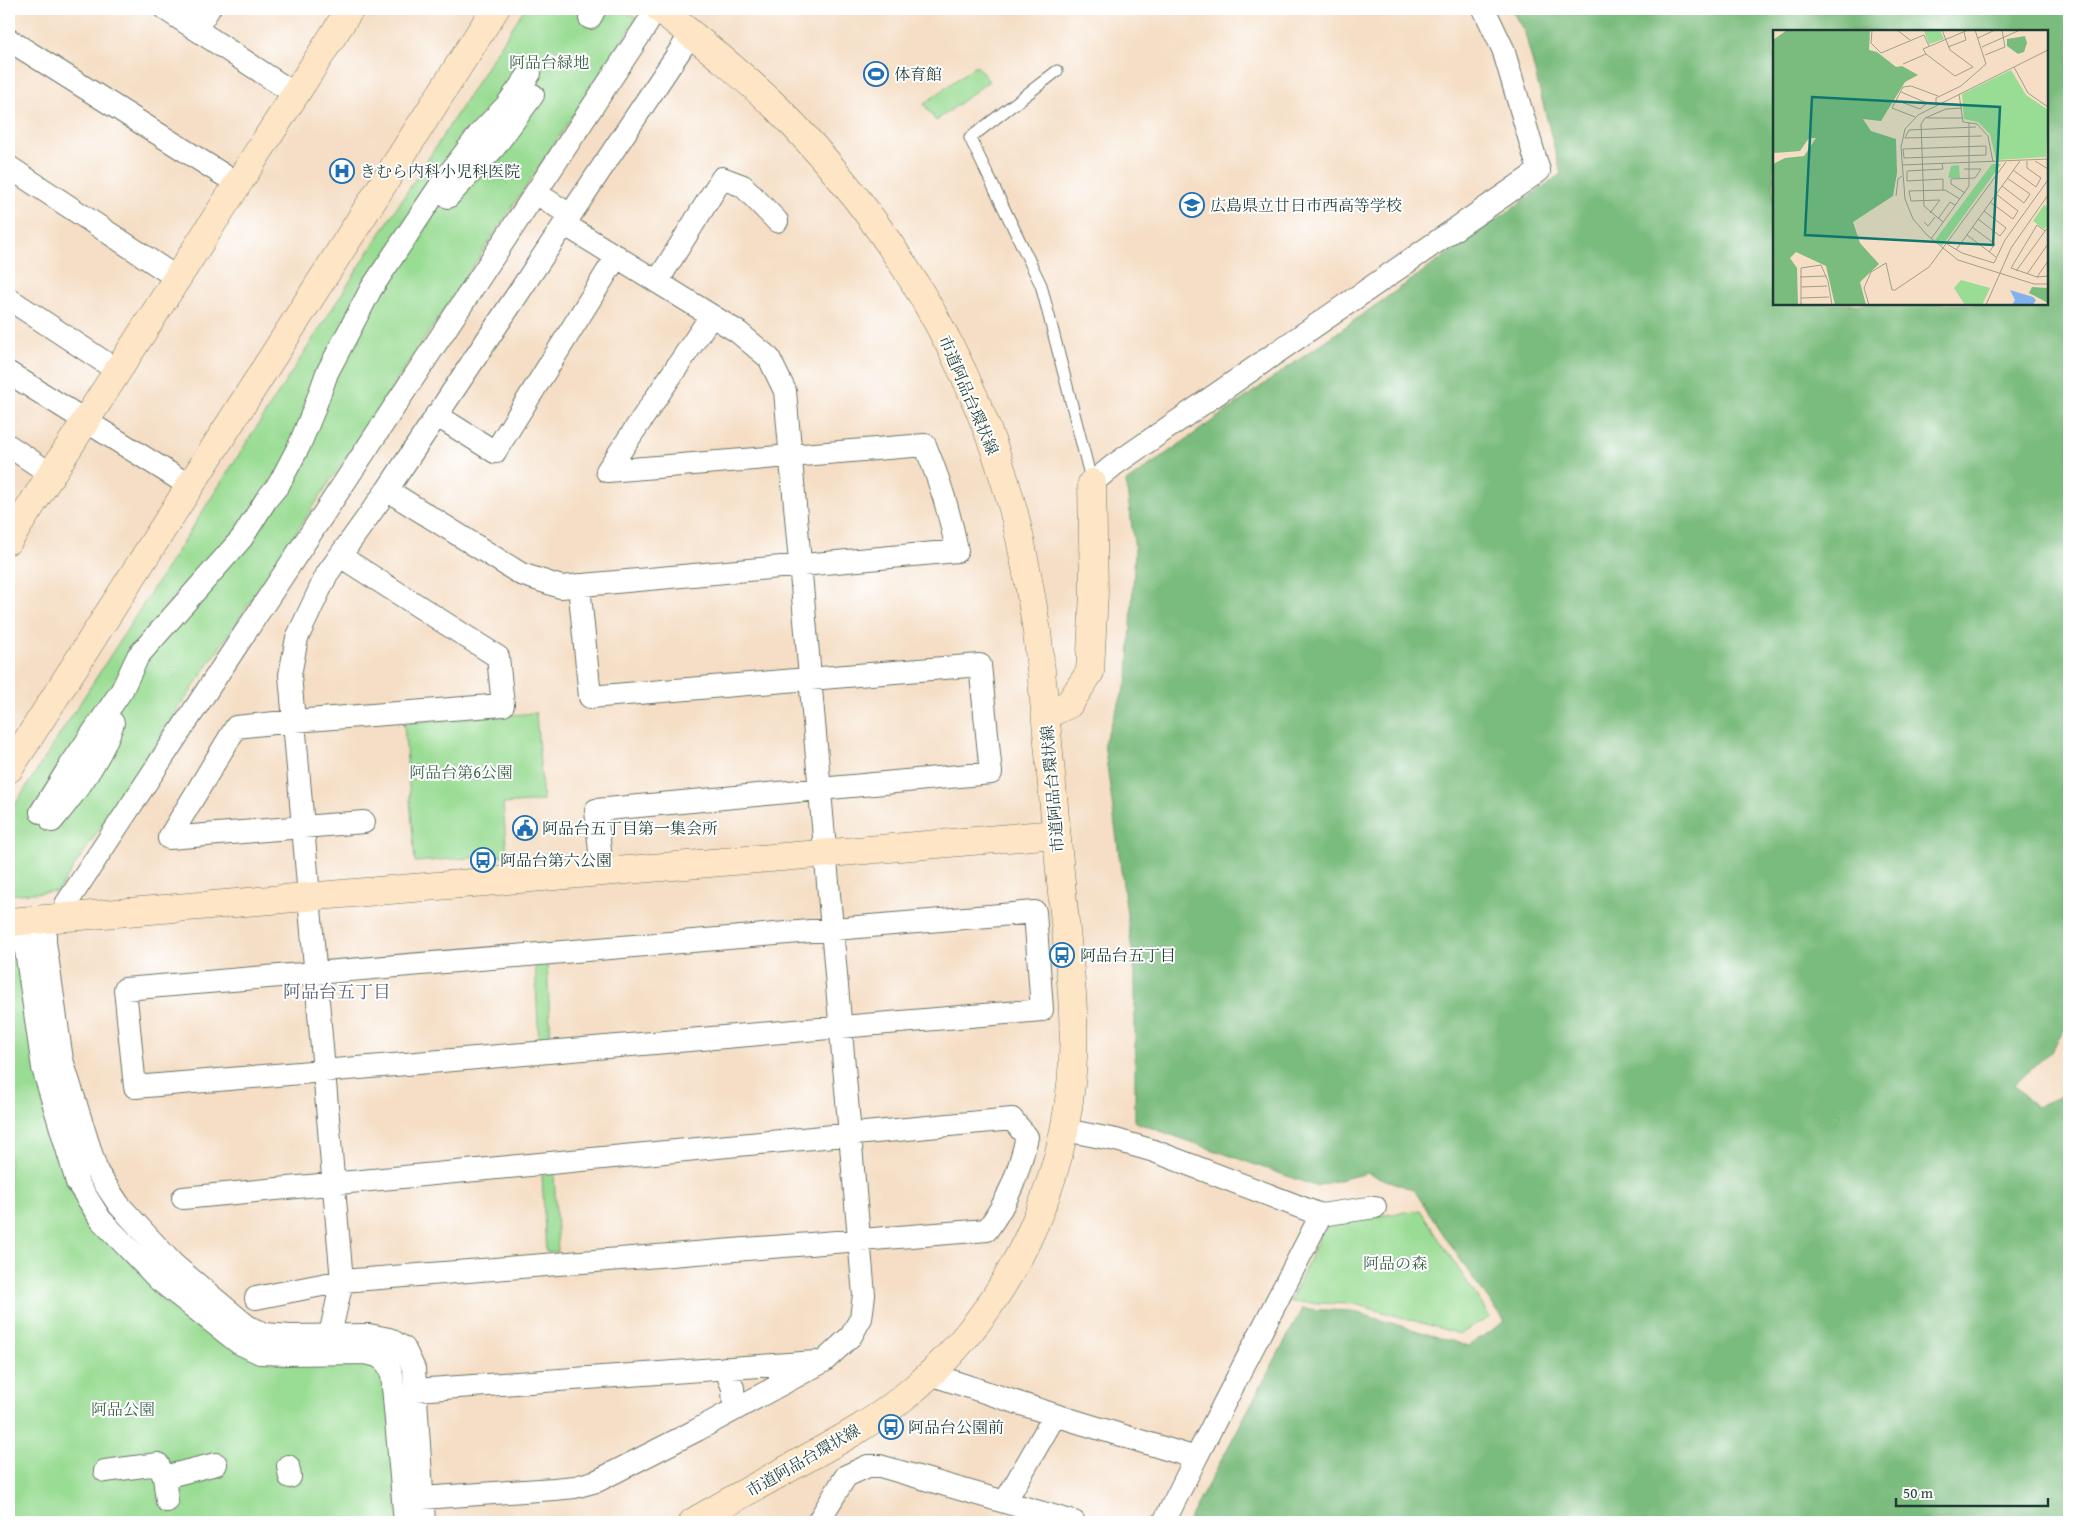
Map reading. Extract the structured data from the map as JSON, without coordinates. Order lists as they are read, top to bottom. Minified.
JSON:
{"streets":{"street":["市道阿品台環状線"]},"districts":["阿品台五丁目"],"parks":["阿品台緑地","阿品台第6公園","阿品の森","阿品公園"],"places":{"sports":["体育館"],"hospital":["きむら内科小児科医院"],"school or university":["広島県立廿日市西高等学校"],"public building":["阿品台五丁目第一集会所"],"bus stop":["阿品台第六公園","阿品台五丁目","阿品台公園前"]},"scale_bar":"50 m"}
